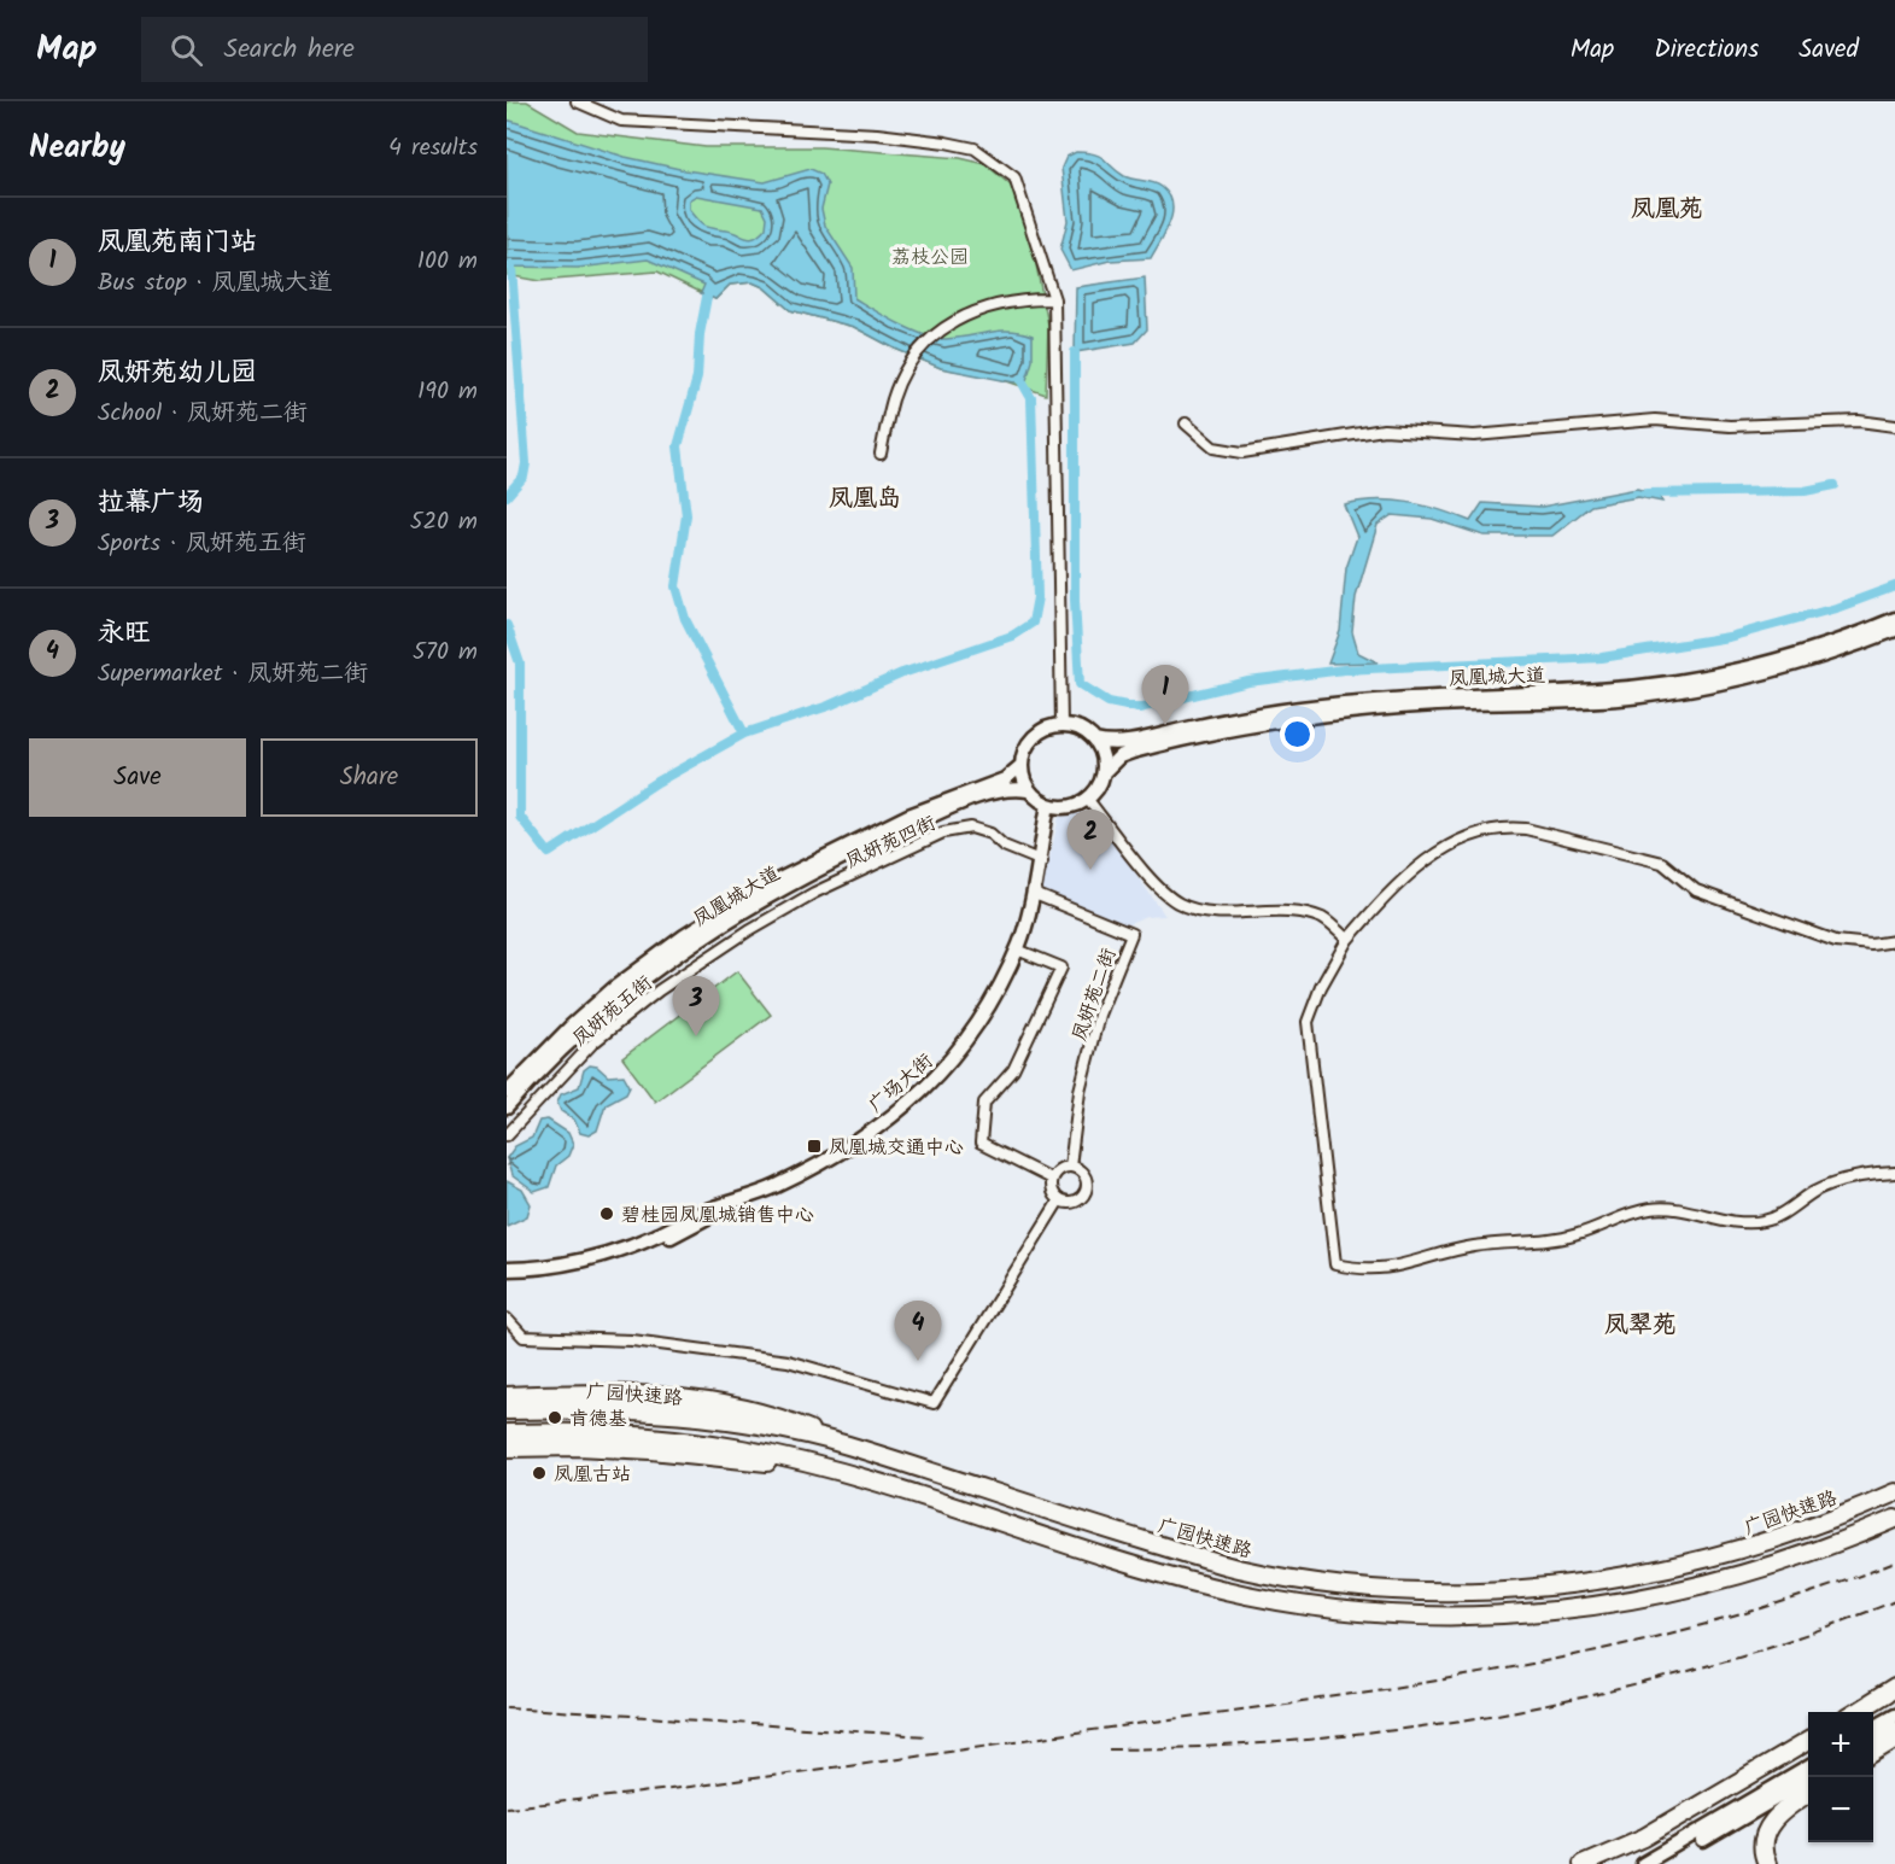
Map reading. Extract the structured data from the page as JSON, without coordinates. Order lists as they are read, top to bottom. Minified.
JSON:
{"streets":{"highway":["广园快速路"],"main road":["凤凰城大道","广场大街"],"street":["凤妍苑四街","凤妍苑二街","凤妍苑五街"]},"crossings":[["凤凰城大道","广场大街"],["凤妍苑四街","凤妍苑五街"],["凤妍苑四街","广场大街"],["凤妍苑二街","广场大街"]],"districts":["凤凰苑","凤凰岛","凤翠苑"],"parks":["荔枝公园"],"places":{"transit":["凤凰城交通中心"],"other":["碧桂园凤凰城销售中心","肯德基","凤凰古站"]},"page":{"header":"Map","search":"Search here","nav":["Map","Directions","Saved"],"heading":["Nearby","4 results"],"list":[{"mark":"1","name":"凤凰苑南门站","note":"Bus stop · 凤凰城大道","value":"100 m"},{"mark":"2","name":"凤妍苑幼儿园","note":"School · 凤妍苑二街","value":"190 m"},{"mark":"3","name":"拉幕广场","note":"Sports · 凤妍苑五街","value":"520 m"},{"mark":"4","name":"永旺","note":"Supermarket · 凤妍苑二街","value":"570 m"}],"pins":["1","2","3","4"],"buttons":["Save","Share"],"map_buttons":["+","−"]}}
